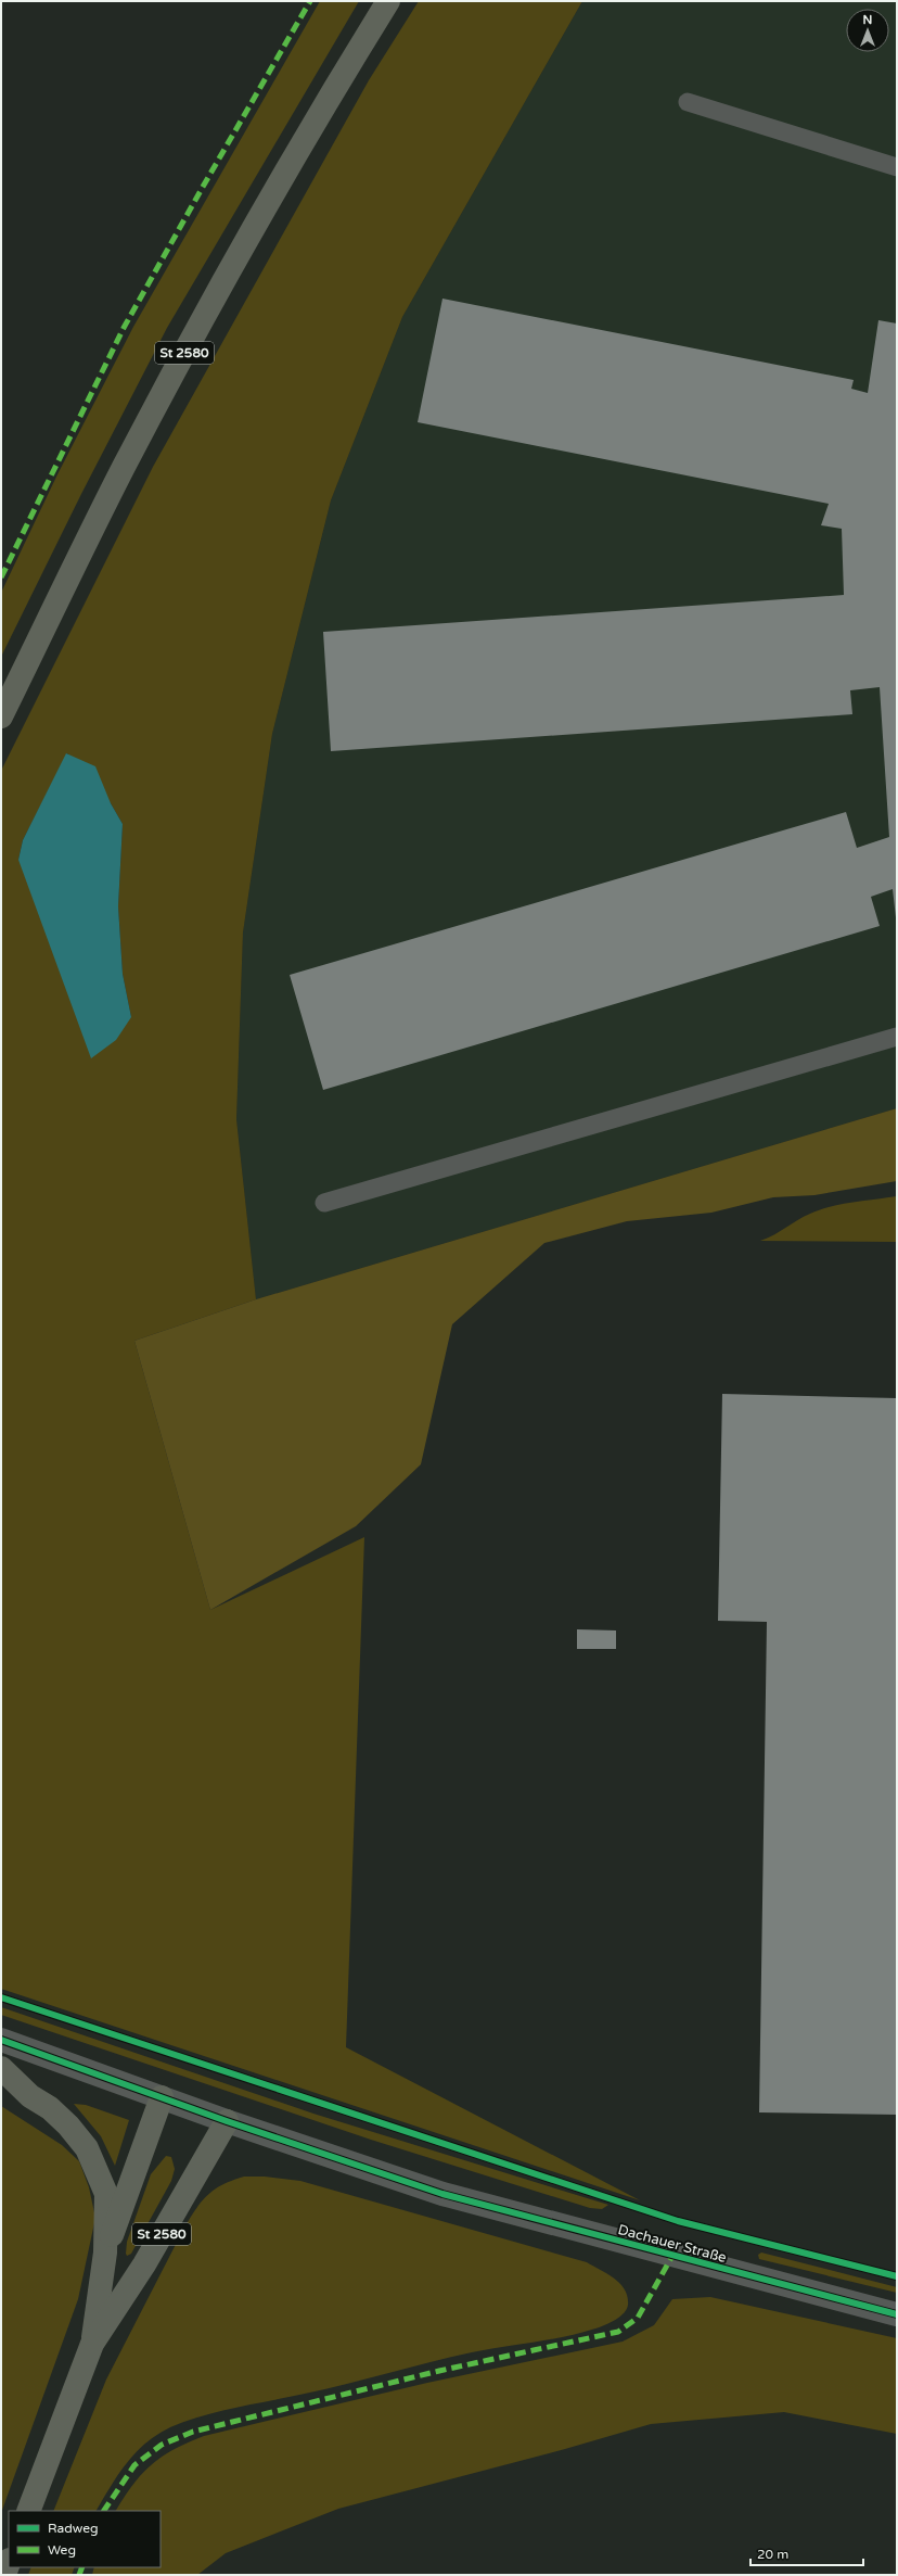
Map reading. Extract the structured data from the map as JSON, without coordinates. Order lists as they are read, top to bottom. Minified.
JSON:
{"streets":{"highway":["St 2580"],"street":["Dachauer Straße"]},"crossings":[["St 2580","Dachauer Straße"]],"legend":["Radweg","Weg"],"scale_bar":"20 m","north":"top"}
